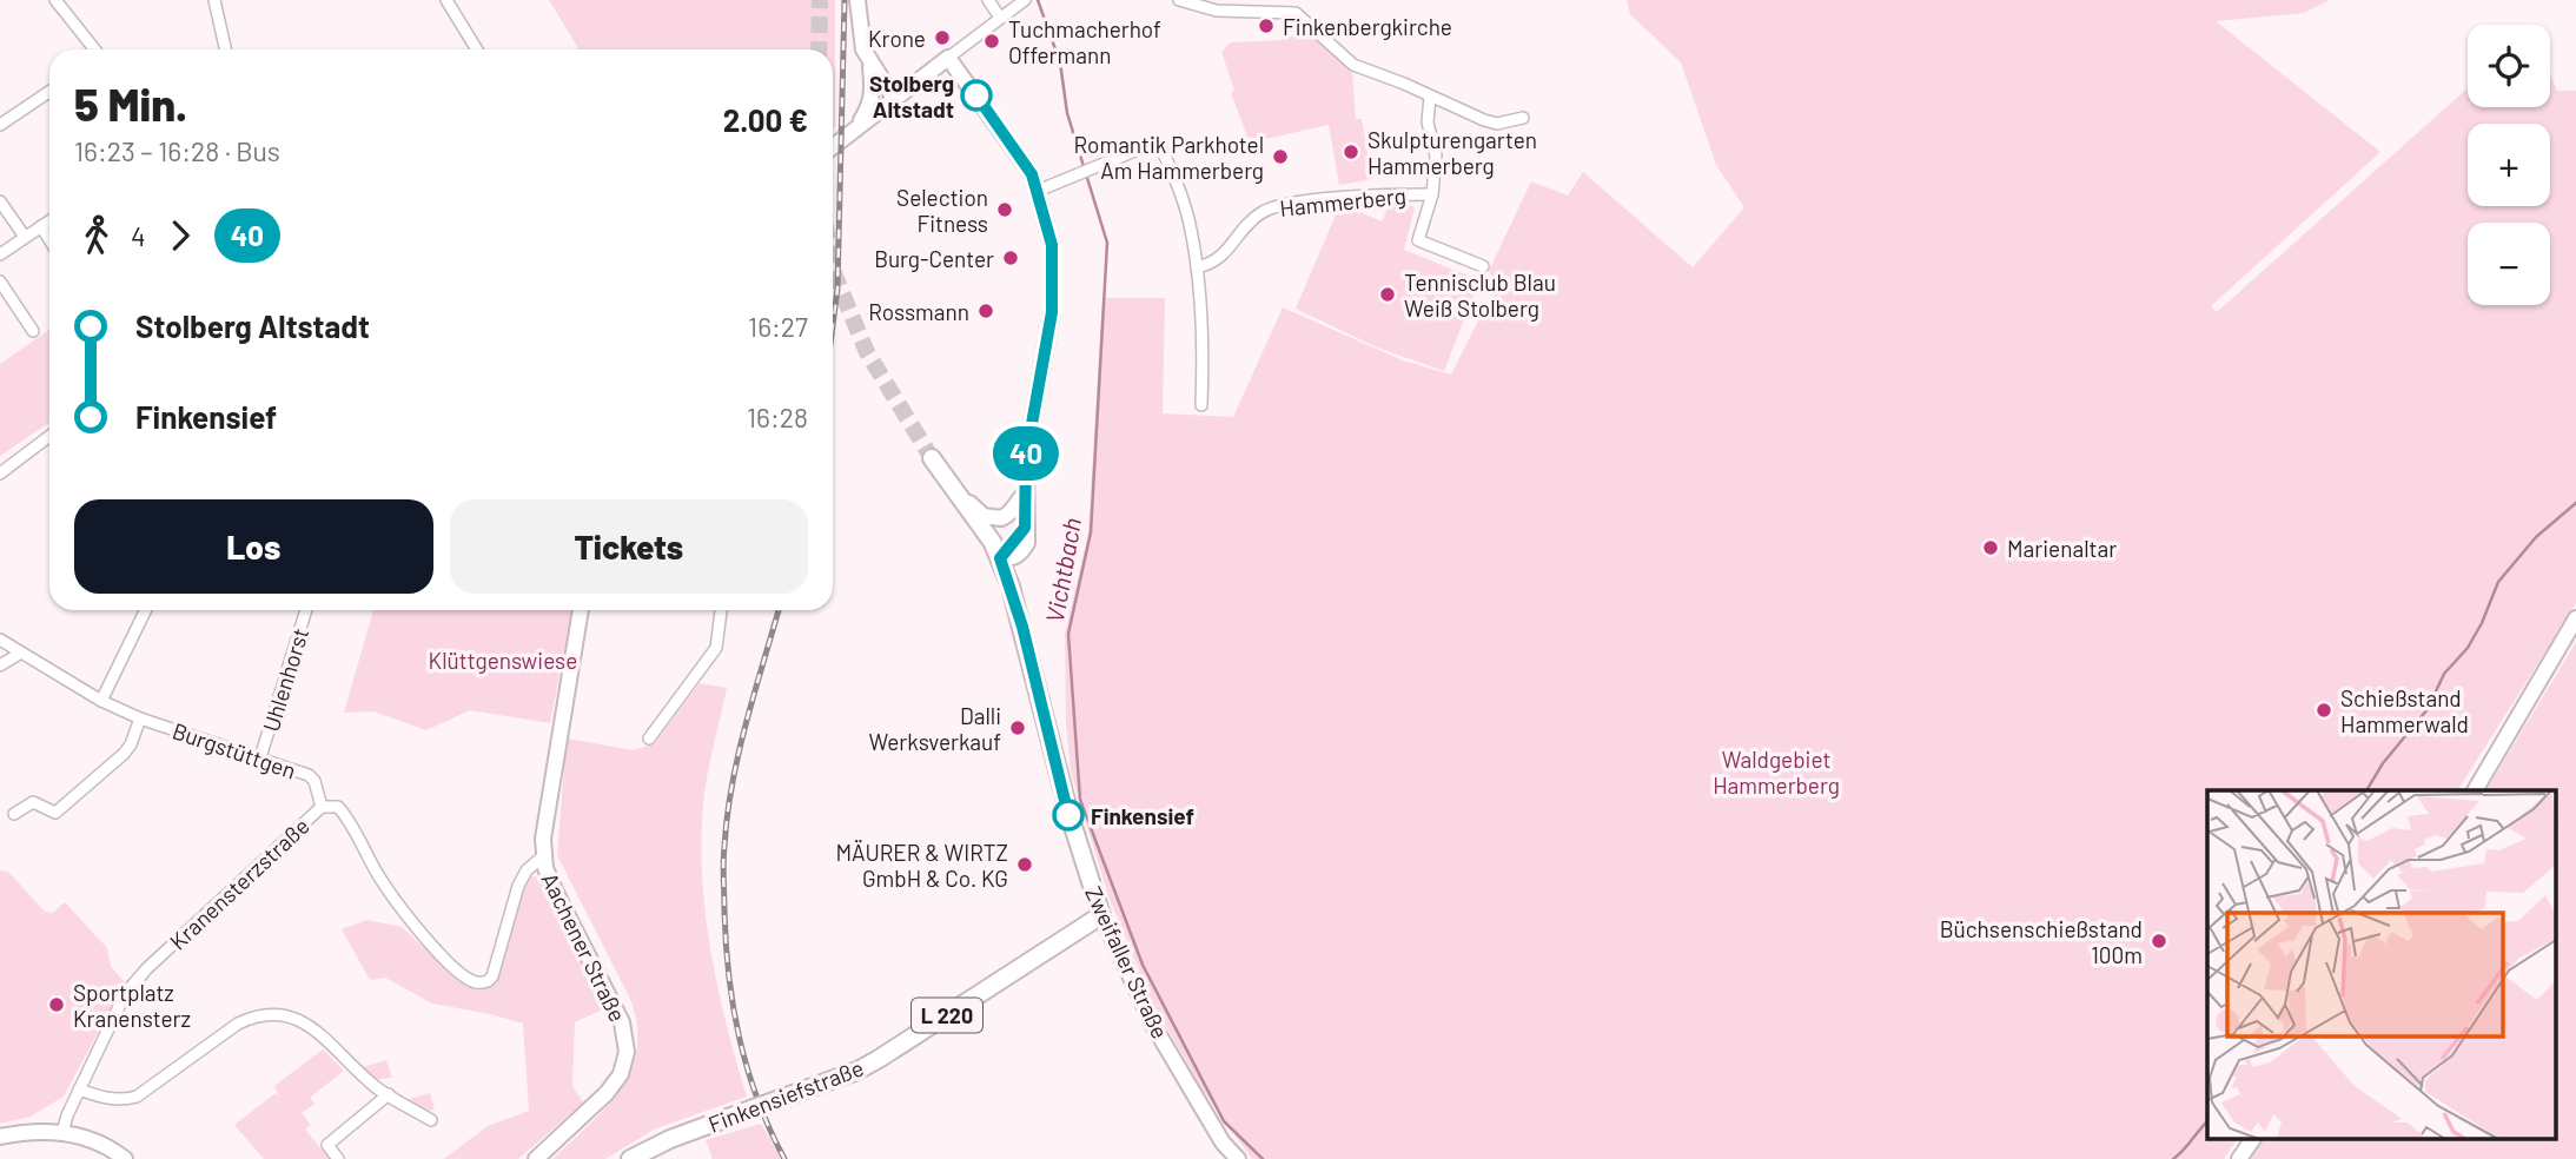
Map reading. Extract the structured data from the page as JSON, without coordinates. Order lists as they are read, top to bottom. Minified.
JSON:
{"streets":{"main road":["Zweifaller Straße","L 220","Finkensiefstraße"],"street":["Hammerberg","Uhlenhorst","Burgstüttgen","Kranensterzstraße","Aachener Straße"]},"crossings":[["Uhlenhorst","Burgstüttgen"],["Burgstüttgen","Kranensterzstraße"],["Burgstüttgen","Aachener Straße"],["Zweifaller Straße","Finkensiefstraße"]],"water":["Vichtbach"],"parks":["Klüttgenswiese","Waldgebiet Hammerberg"],"places":["Finkenbergkirche","Krone","Tuchmacherhof Offermann","Stolberg Altstadt","Skulpturengarten Hammerberg","Romantik Parkhotel Am Hammerberg","Selection Fitness","Burg-Center","Tennisclub Blau Weiß Stolberg","Rossmann","Marienaltar","Schießstand Hammerwald","Dalli Werksverkauf","Finkensief","MÄURER & WIRTZ GmbH & Co. KG","Büchsenschießstand 100m","Sportplatz Kranensterz"],"lines":["bus line 40"],"page":{"on_map":"40","map_buttons":["+","−"],"heading":["5 Min.","16:23 – 16:28 · Bus","2.00 €"],"legs":["4","40"],"list":[{"name":"Stolberg Altstadt","value":"16:27"},{"name":"Finkensief","value":"16:28"}],"buttons":["Los","Tickets"]}}
